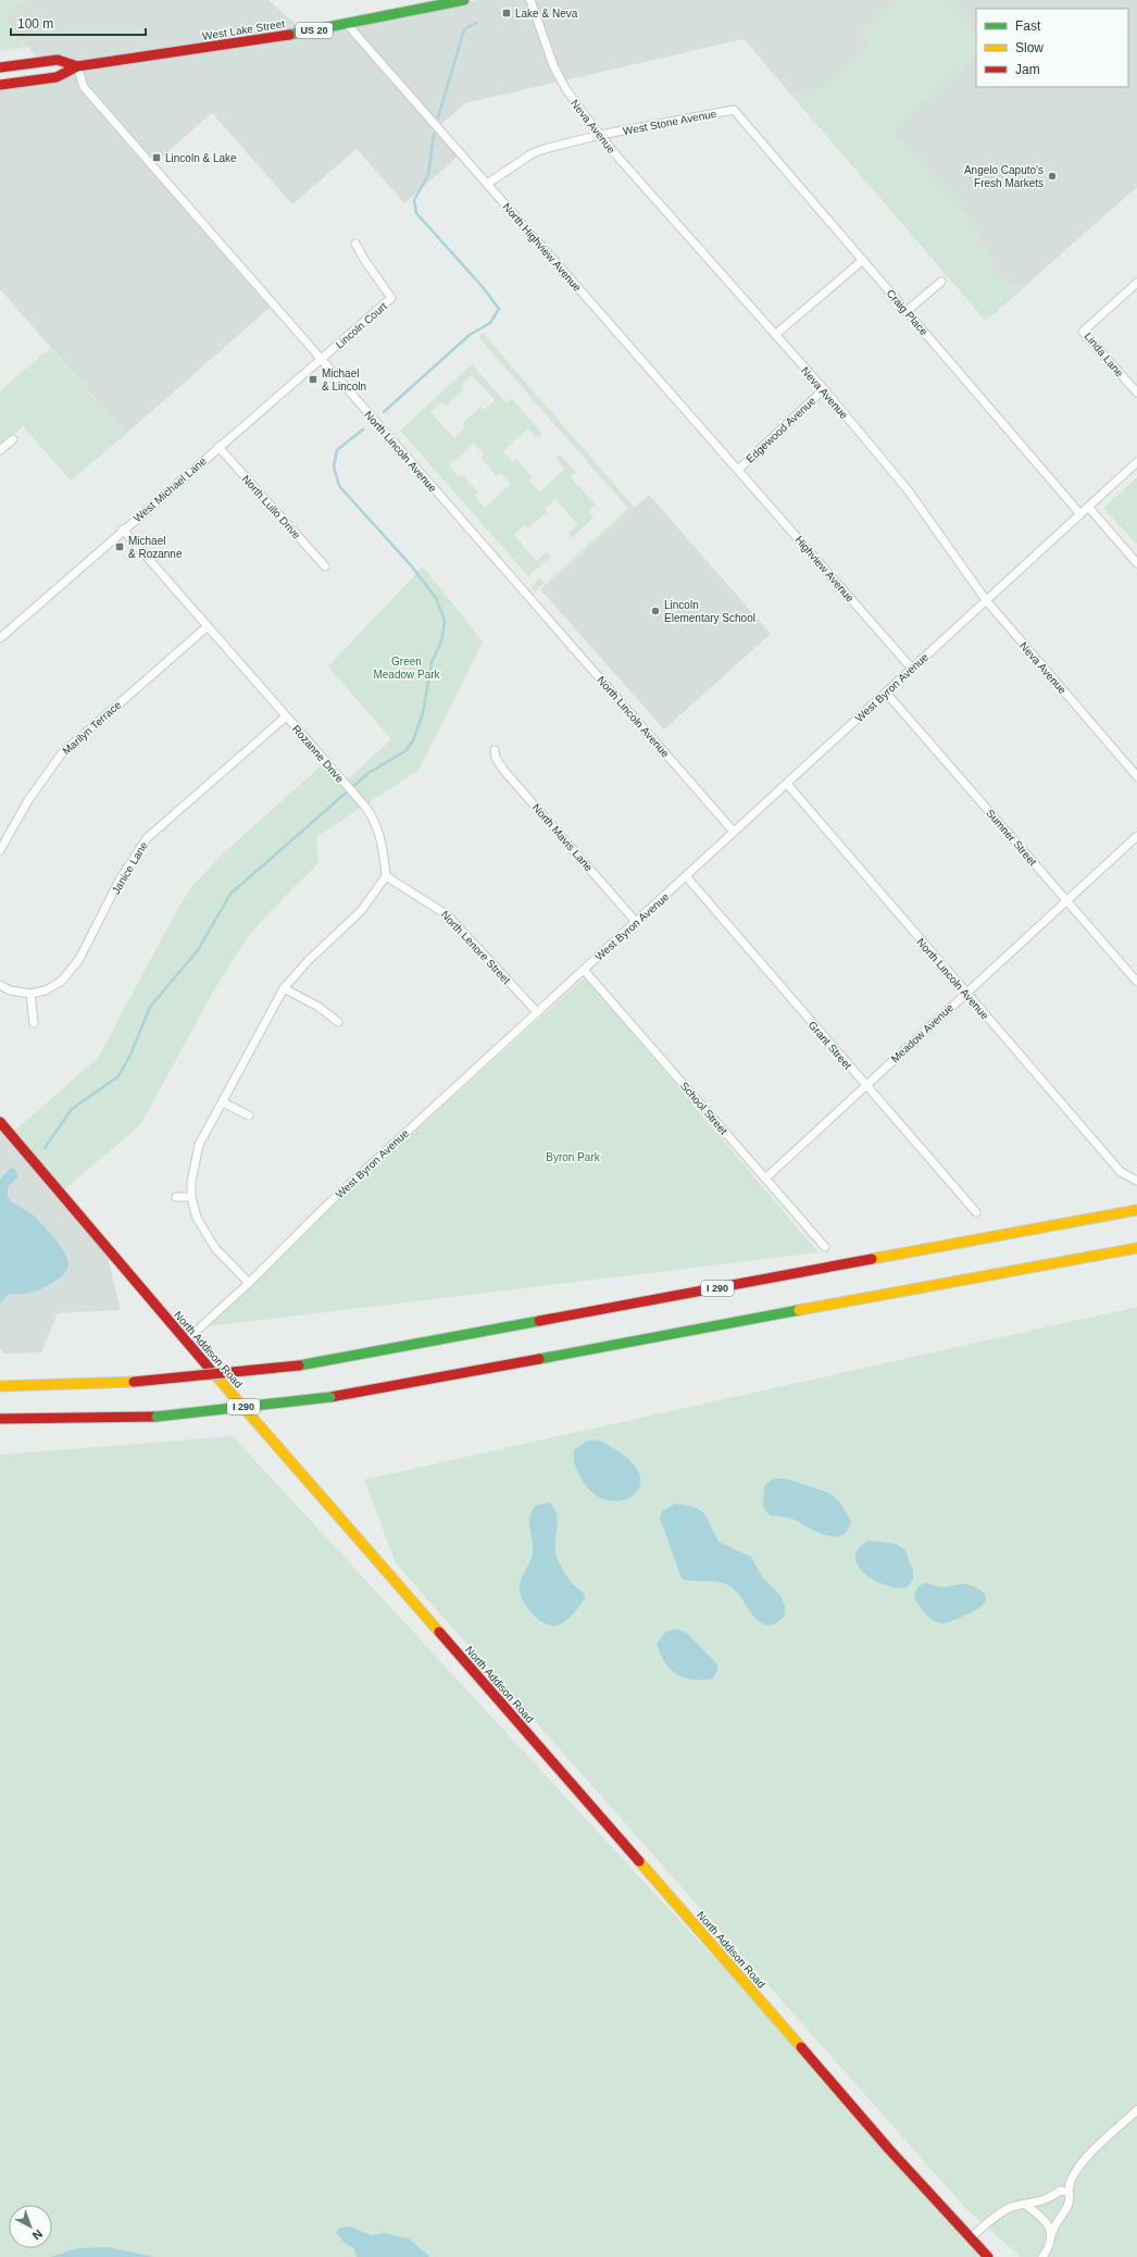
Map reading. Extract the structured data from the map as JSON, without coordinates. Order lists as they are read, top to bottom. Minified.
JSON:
{"streets":{"main road":["West Lake Street","US 20","I 290","North Addison Road"],"street":["West Stone Avenue","Neva Avenue","North Highview Avenue","Craig Place","Lincoln Court","Linda Lane","Edgewood Avenue","North Lincoln Avenue","West Michael Lane","North Lullo Drive","Highview Avenue","West Byron Avenue","Marilyn Terrace","Rozanne Drive","North Mavis Lane","Sumner Street","Janice Lane","North Lenore Street","Meadow Avenue","Grant Street","School Street"]},"crossings":[["West Lake Street","North Highview Avenue"],["West Lake Street","North Lincoln Avenue"],["West Stone Avenue","Neva Avenue"],["West Stone Avenue","North Highview Avenue"],["West Stone Avenue","Craig Place"],["Neva Avenue","Edgewood Avenue"],["Neva Avenue","West Byron Avenue"],["North Highview Avenue","Edgewood Avenue"],["North Highview Avenue","Highview Avenue"],["Craig Place","West Byron Avenue"],["Lincoln Court","North Lincoln Avenue"],["Lincoln Court","West Michael Lane"],["Edgewood Avenue","Highview Avenue"],["North Lincoln Avenue","West Michael Lane"],["North Lincoln Avenue","West Byron Avenue"],["North Lincoln Avenue","Meadow Avenue"],["West Michael Lane","North Lullo Drive"],["West Michael Lane","Rozanne Drive"],["Highview Avenue","West Byron Avenue"],["West Byron Avenue","North Mavis Lane"],["West Byron Avenue","Sumner Street"],["West Byron Avenue","North Lenore Street"],["West Byron Avenue","Grant Street"],["West Byron Avenue","School Street"],["West Byron Avenue","North Addison Road"],["Marilyn Terrace","Rozanne Drive"],["Rozanne Drive","Janice Lane"],["Rozanne Drive","North Lenore Street"],["Sumner Street","Meadow Avenue"],["Meadow Avenue","Grant Street"],["Meadow Avenue","School Street"]],"parks":["Green Meadow Park","Byron Park"],"places":{"transit":["Lake & Neva","Lincoln & Lake","Michael & Lincoln","Michael & Rozanne"],"other":["Angelo Caputo's Fresh Markets","Lincoln Elementary School"]},"legend":["Fast","Slow","Jam"],"scale_bar":"100 m","north":"bottom right"}
